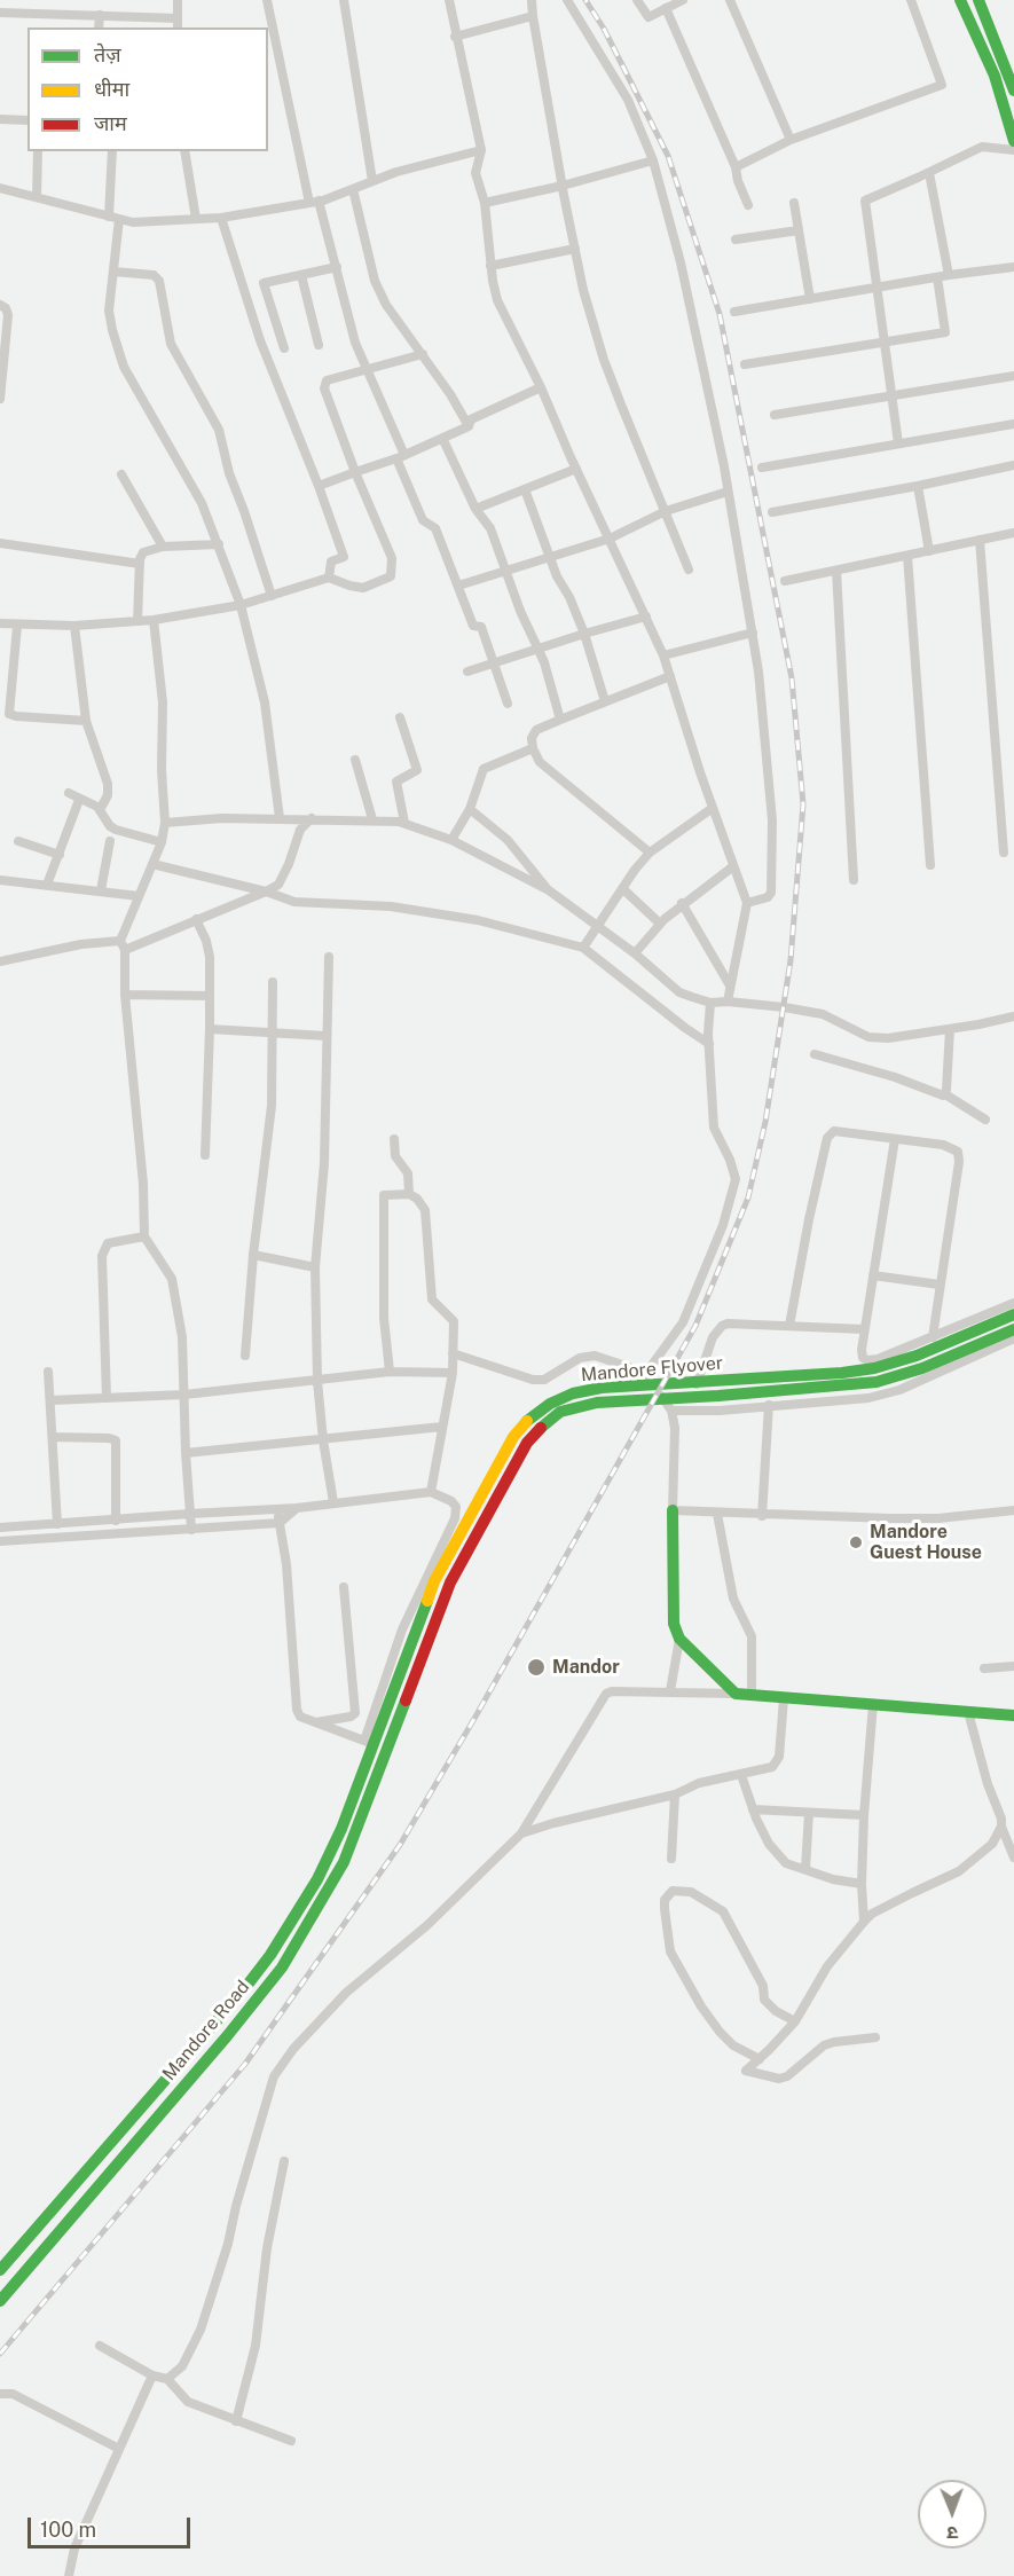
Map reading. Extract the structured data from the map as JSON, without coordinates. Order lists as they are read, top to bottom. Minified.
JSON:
{"streets":{"main road":["Mandore Flyover","Mandore Road"]},"crossings":[["Mandore Flyover","Mandore Road"]],"places":["Mandore Guest House","Mandor"],"legend":["तेज़","धीमा","जाम"],"scale_bar":"100 m","north":"bottom"}
